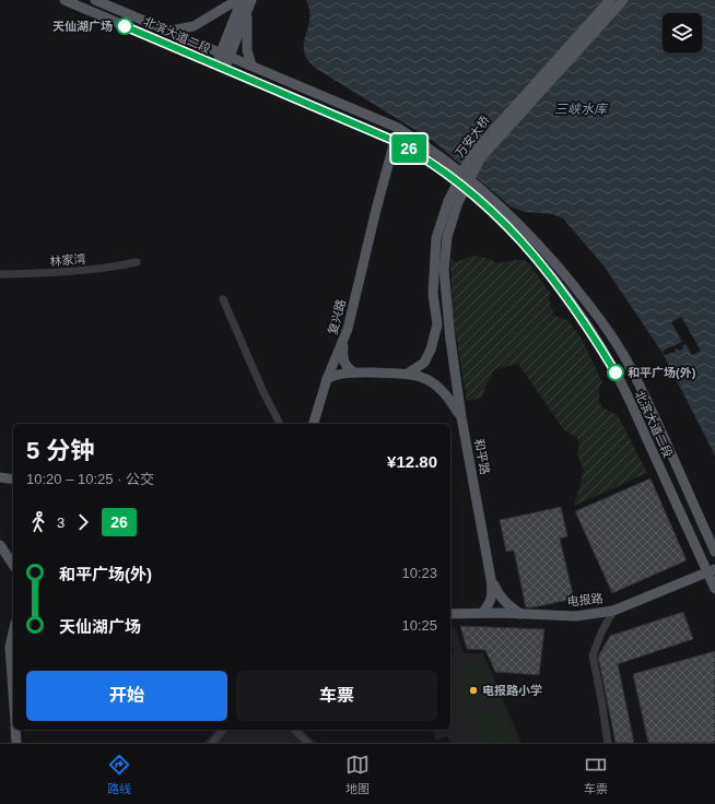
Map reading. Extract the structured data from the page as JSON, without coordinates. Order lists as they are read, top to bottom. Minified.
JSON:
{"streets":{"main road":["北滨大道二段","万安大桥","复兴路","和平路","电报路"],"street":["林家湾"]},"crossings":[["北滨大道二段","复兴路"],["北滨大道二段","电报路"],["万安大桥","和平路"],["和平路","电报路"]],"water":["三峡水库"],"places":["天仙湖广场","和平广场(外)","电报路小学"],"lines":["bus line 26"],"page":{"on_map":"26","heading":["5 分钟","10:20 – 10:25 · 公交","¥12.80"],"legs":["3","26"],"list":[{"name":"和平广场(外)","value":"10:23"},{"name":"天仙湖广场","value":"10:25"}],"buttons":["开始","车票"],"tabs":["路线","地图","车票"]}}
